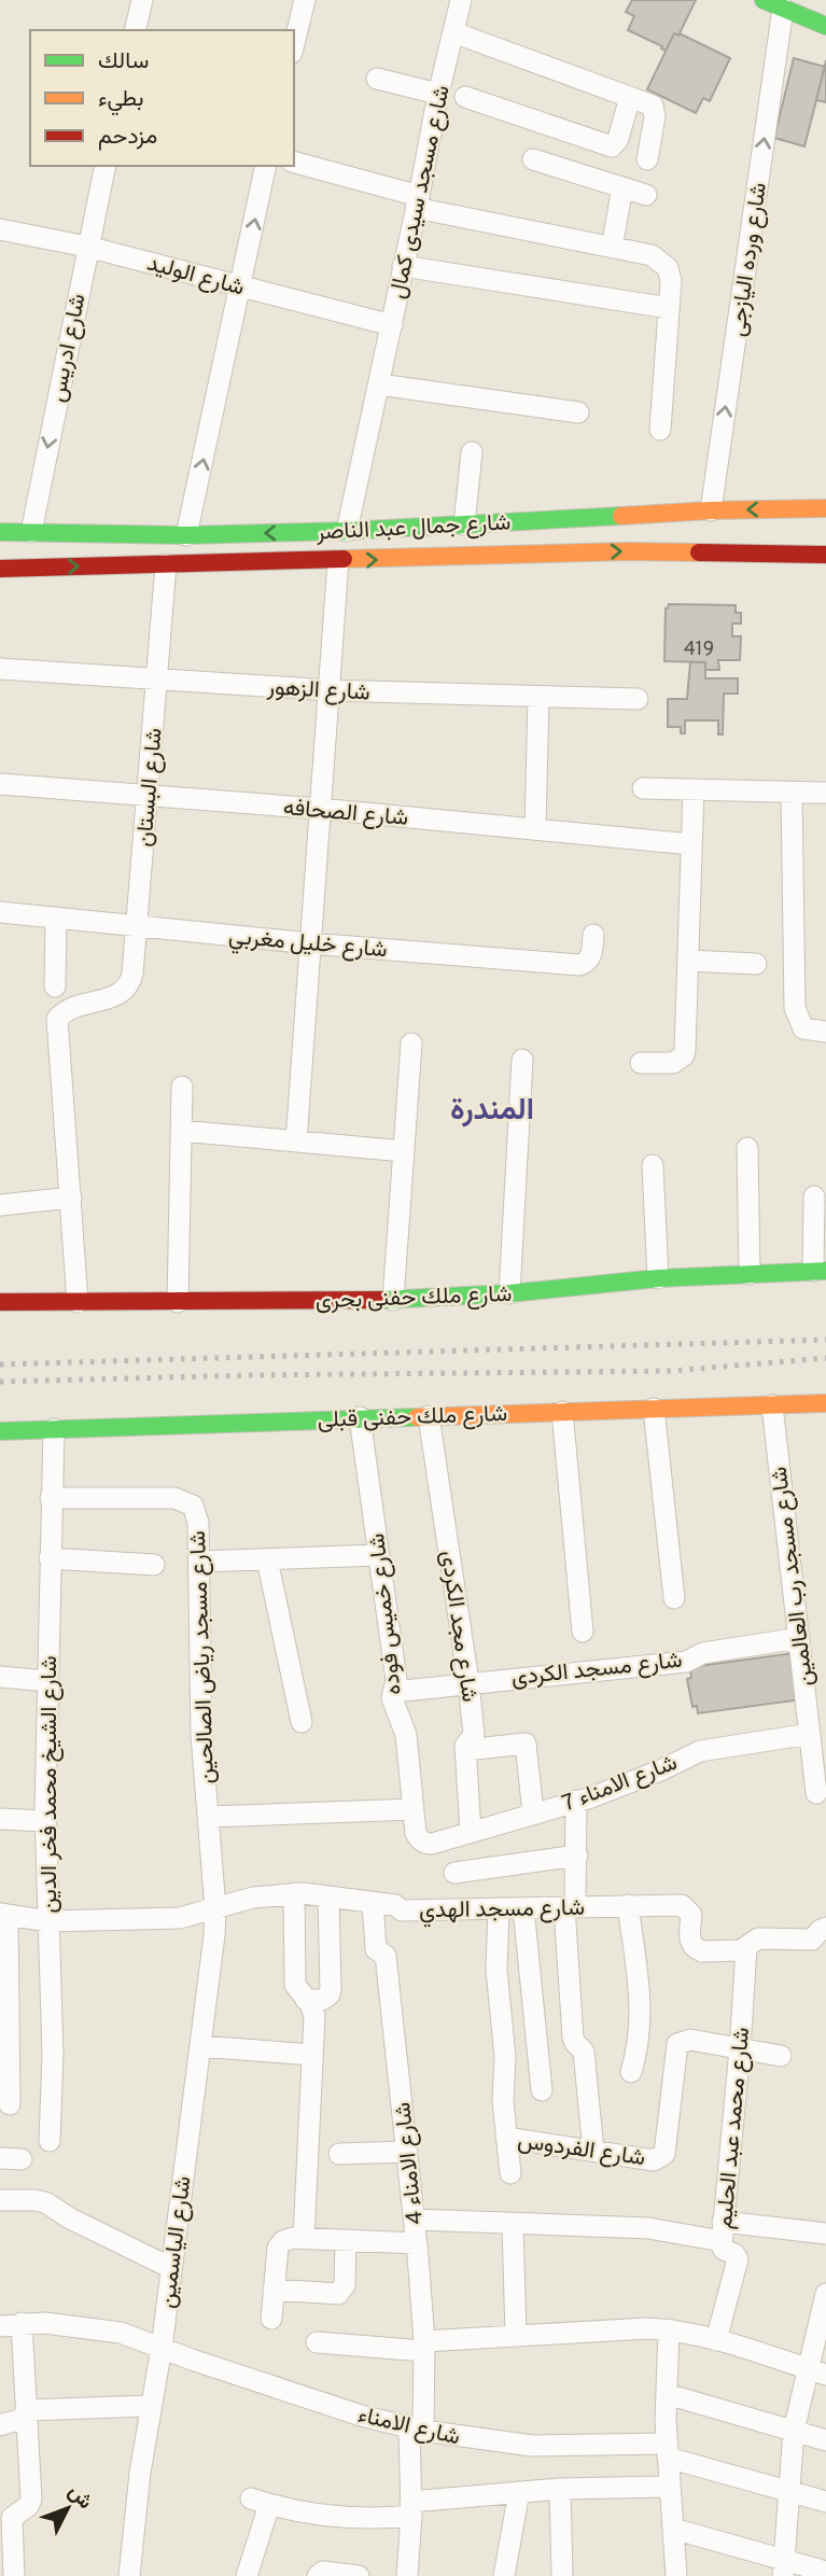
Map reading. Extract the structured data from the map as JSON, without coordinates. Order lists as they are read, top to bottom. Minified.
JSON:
{"streets":{"main road":["شارع جمال عبد الناصر","شارع ملك حفنى بحرى","شارع ملك حفنى قبلى"],"street":["شارع مسجد سيدى كمال","شارع ورده اليازجى","شارع الوليد","شارع ادريس","شارع الزهور","شارع البستان","شارع الصحافه","شارع خليل مغربي","شارع مسجد رب العالمين","شارع خميس فوده","شارع مجد الكردى","شارع مسجد رياض الصالحين","شارع مسجد الكردى","شارع الامناء 7","شارع الشيخ محمد فخر الدين","شارع مسجد الهدي","شارع محمد عبد الحليم","شارع الفردوس","شارع الامناء 4","شارع الياسمين","شارع الامناء"]},"crossings":[["شارع مسجد سيدى كمال","شارع الوليد"],["شارع مسجد سيدى كمال","شارع جمال عبد الناصر"],["شارع ورده اليازجى","شارع جمال عبد الناصر"],["شارع الوليد","شارع ادريس"],["شارع ادريس","شارع جمال عبد الناصر"],["شارع جمال عبد الناصر","شارع البستان"],["شارع الزهور","شارع البستان"],["شارع البستان","شارع الصحافه"],["شارع البستان","شارع خليل مغربي"],["شارع ملك حفنى قبلى","شارع مسجد رب العالمين"],["شارع ملك حفنى قبلى","شارع خميس فوده"],["شارع ملك حفنى قبلى","شارع مجد الكردى"],["شارع ملك حفنى قبلى","شارع الشيخ محمد فخر الدين"],["شارع مسجد رب العالمين","شارع مسجد الكردى"],["شارع مسجد رب العالمين","شارع الامناء 7"],["شارع خميس فوده","شارع مسجد الكردى"],["شارع خميس فوده","شارع الامناء 7"],["شارع مجد الكردى","شارع مسجد الكردى"],["شارع مجد الكردى","شارع الامناء 7"],["شارع مسجد رياض الصالحين","شارع الشيخ محمد فخر الدين"],["شارع مسجد رياض الصالحين","شارع مسجد الهدي"],["شارع مسجد رياض الصالحين","شارع الياسمين"],["شارع الشيخ محمد فخر الدين","شارع مسجد الهدي"],["شارع مسجد الهدي","شارع محمد عبد الحليم"],["شارع مسجد الهدي","شارع الامناء 4"],["شارع مسجد الهدي","شارع الياسمين"],["شارع محمد عبد الحليم","شارع الفردوس"],["شارع الامناء 4","شارع الامناء"],["شارع الياسمين","شارع الامناء"]],"districts":["المندرة"],"house_numbers":["419"],"legend":["سالك","بطيء","مزدحم"],"north":"top right"}
